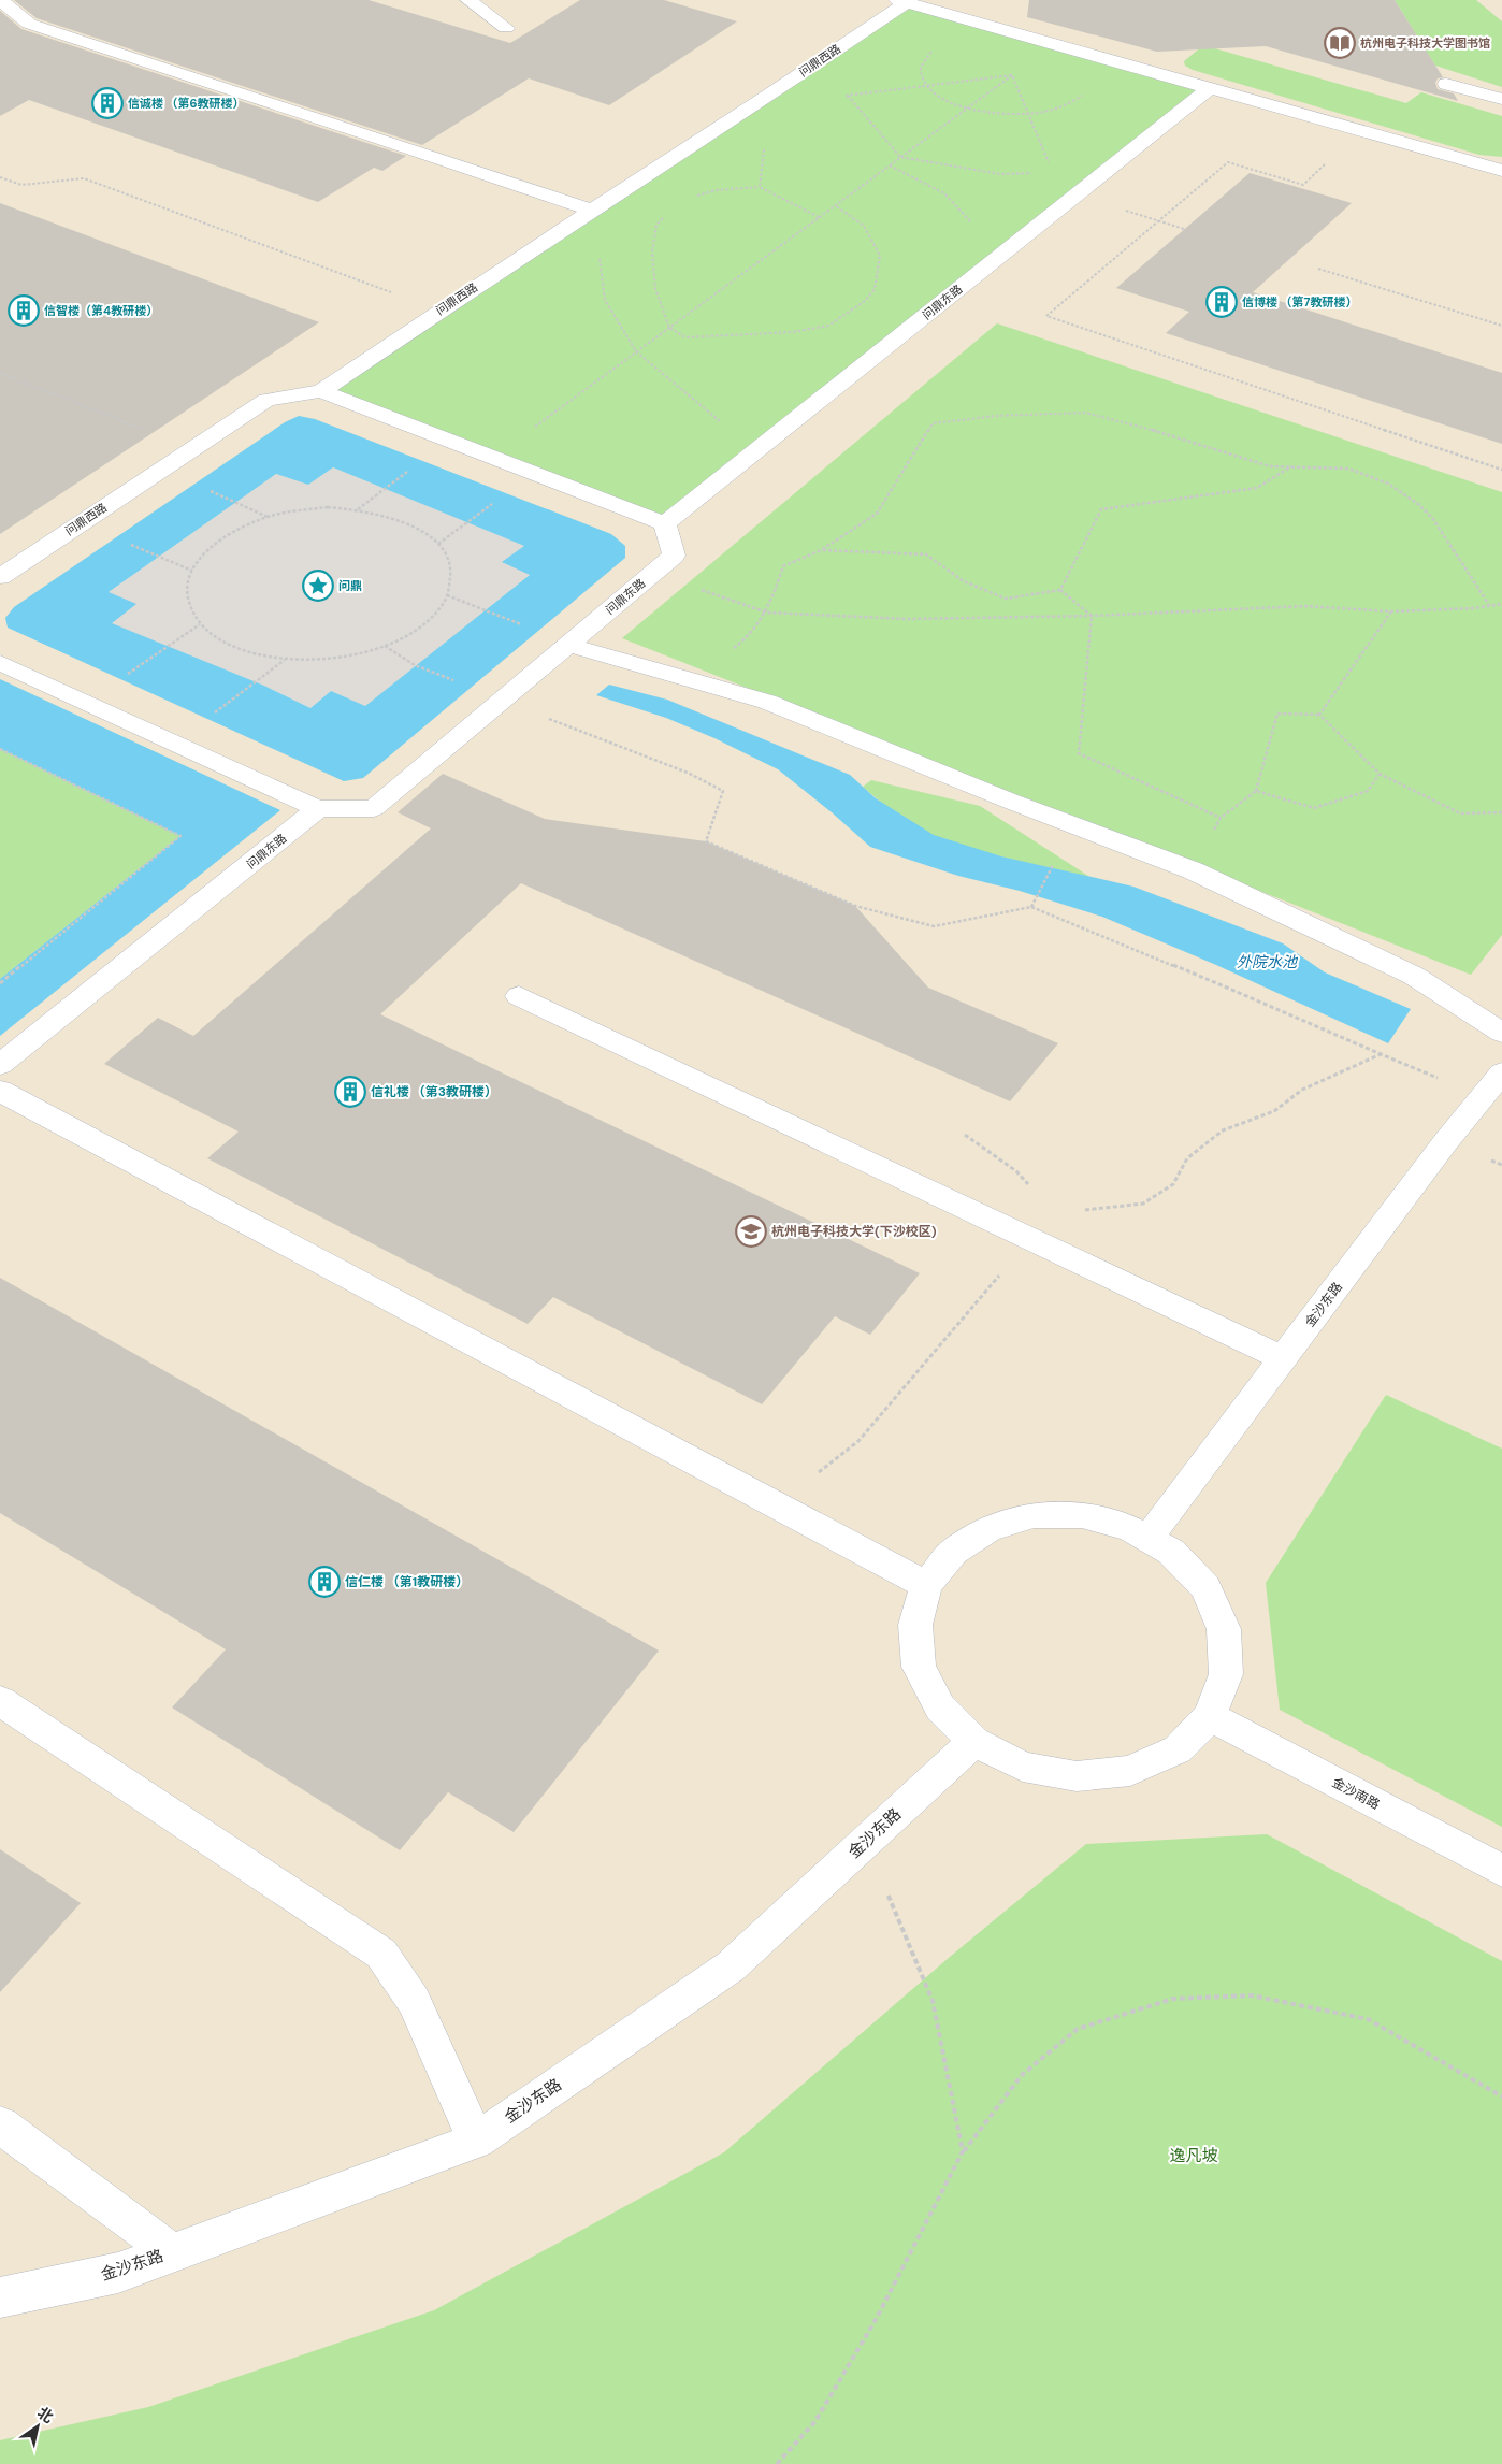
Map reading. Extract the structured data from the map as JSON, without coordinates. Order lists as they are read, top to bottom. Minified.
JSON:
{"streets":{"street":["问鼎西路","问鼎东路","金沙东路","金沙南路"]},"water":["外院水池"],"parks":["逸凡坡"],"places":{"library":["杭州电子科技大学图书馆"],"building":["信诚楼 （第6教研楼）","信博楼 （第7教研楼）","信智楼（第4教研楼）","信礼楼 （第3教研楼）","信仁楼 （第1教研楼）"],"place":["问鼎"],"school or university":["杭州电子科技大学(下沙校区)"]},"north":"top right"}
